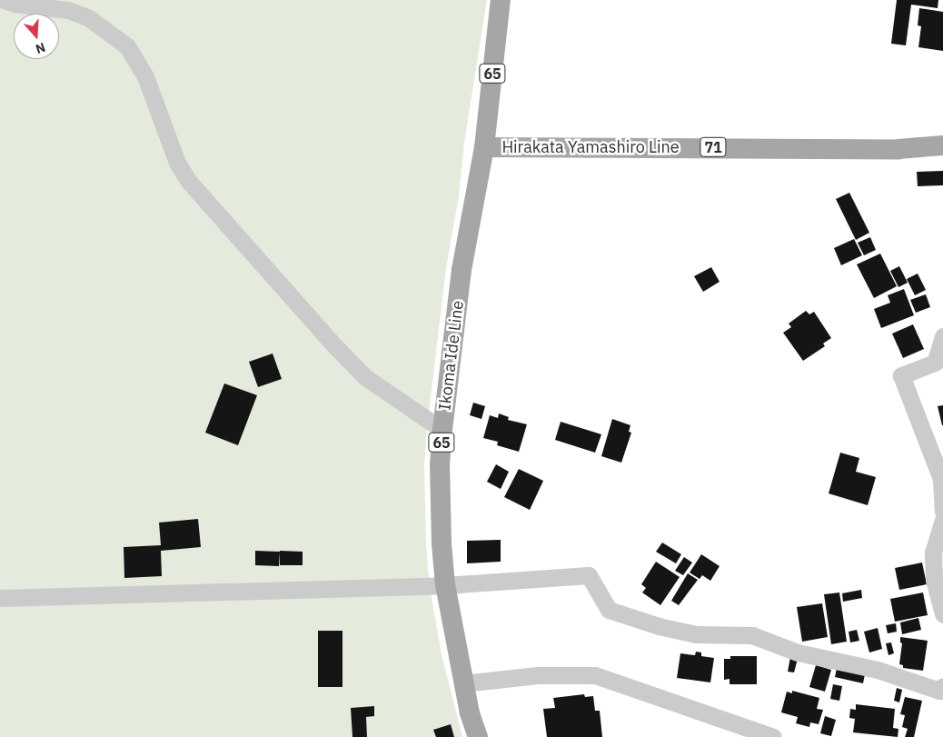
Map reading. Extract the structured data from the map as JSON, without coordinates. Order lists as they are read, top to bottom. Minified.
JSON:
{"streets":{"main road":["65","Hirakata Yamashiro Line","71","Ikoma Ide Line"]},"crossings":[["Hirakata Yamashiro Line","Ikoma Ide Line"]],"north":"bottom"}
